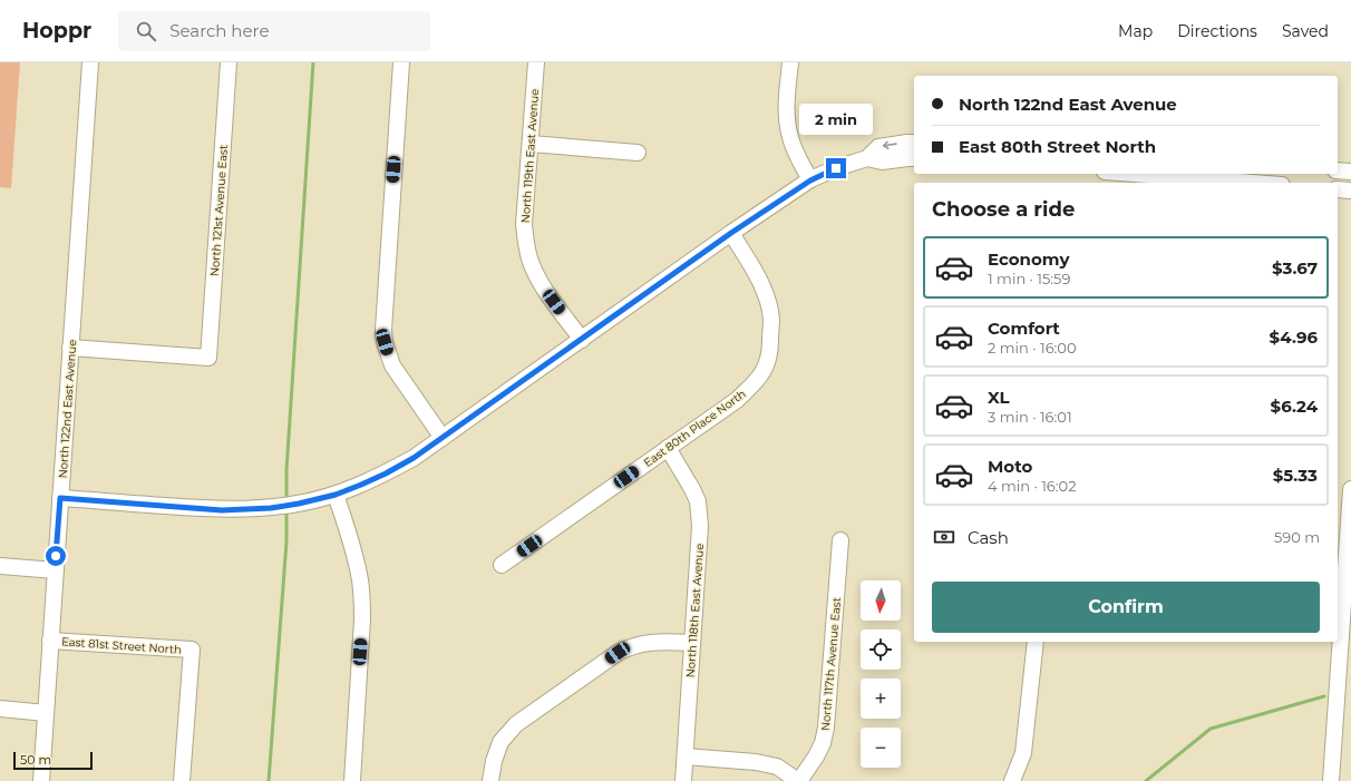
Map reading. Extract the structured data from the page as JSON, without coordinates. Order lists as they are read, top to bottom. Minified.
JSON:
{"streets":{"street":["North 119th East Avenue","North 121st Avenue East","North 122nd East Avenue","East 80th Place North","North 118th East Avenue","East 81st Street North","North 117th Avenue East"]},"crossings":[["North 121st Avenue East","North 122nd East Avenue"],["North 122nd East Avenue","East 81st Street North"],["East 80th Place North","North 118th East Avenue"]],"scale_bar":"50 m","north":"bottom","page":{"header":"Hoppr","search":"Search here","nav":["Map","Directions","Saved"],"banner":["North 122nd East Avenue","East 80th Street North"],"bubble":"2 min","heading":"Choose a ride","list":[{"name":"Economy","note":"1 min · 15:59","value":"$3.67"},{"name":"Comfort","note":"2 min · 16:00","value":"$4.96"},{"name":"XL","note":"3 min · 16:01","value":"$6.24"},{"name":"Moto","note":"4 min · 16:02","value":"$5.33"}],"pay":["Cash","590 m"],"buttons":"Confirm","map_buttons":["+","−"],"scale":"50 m"}}
